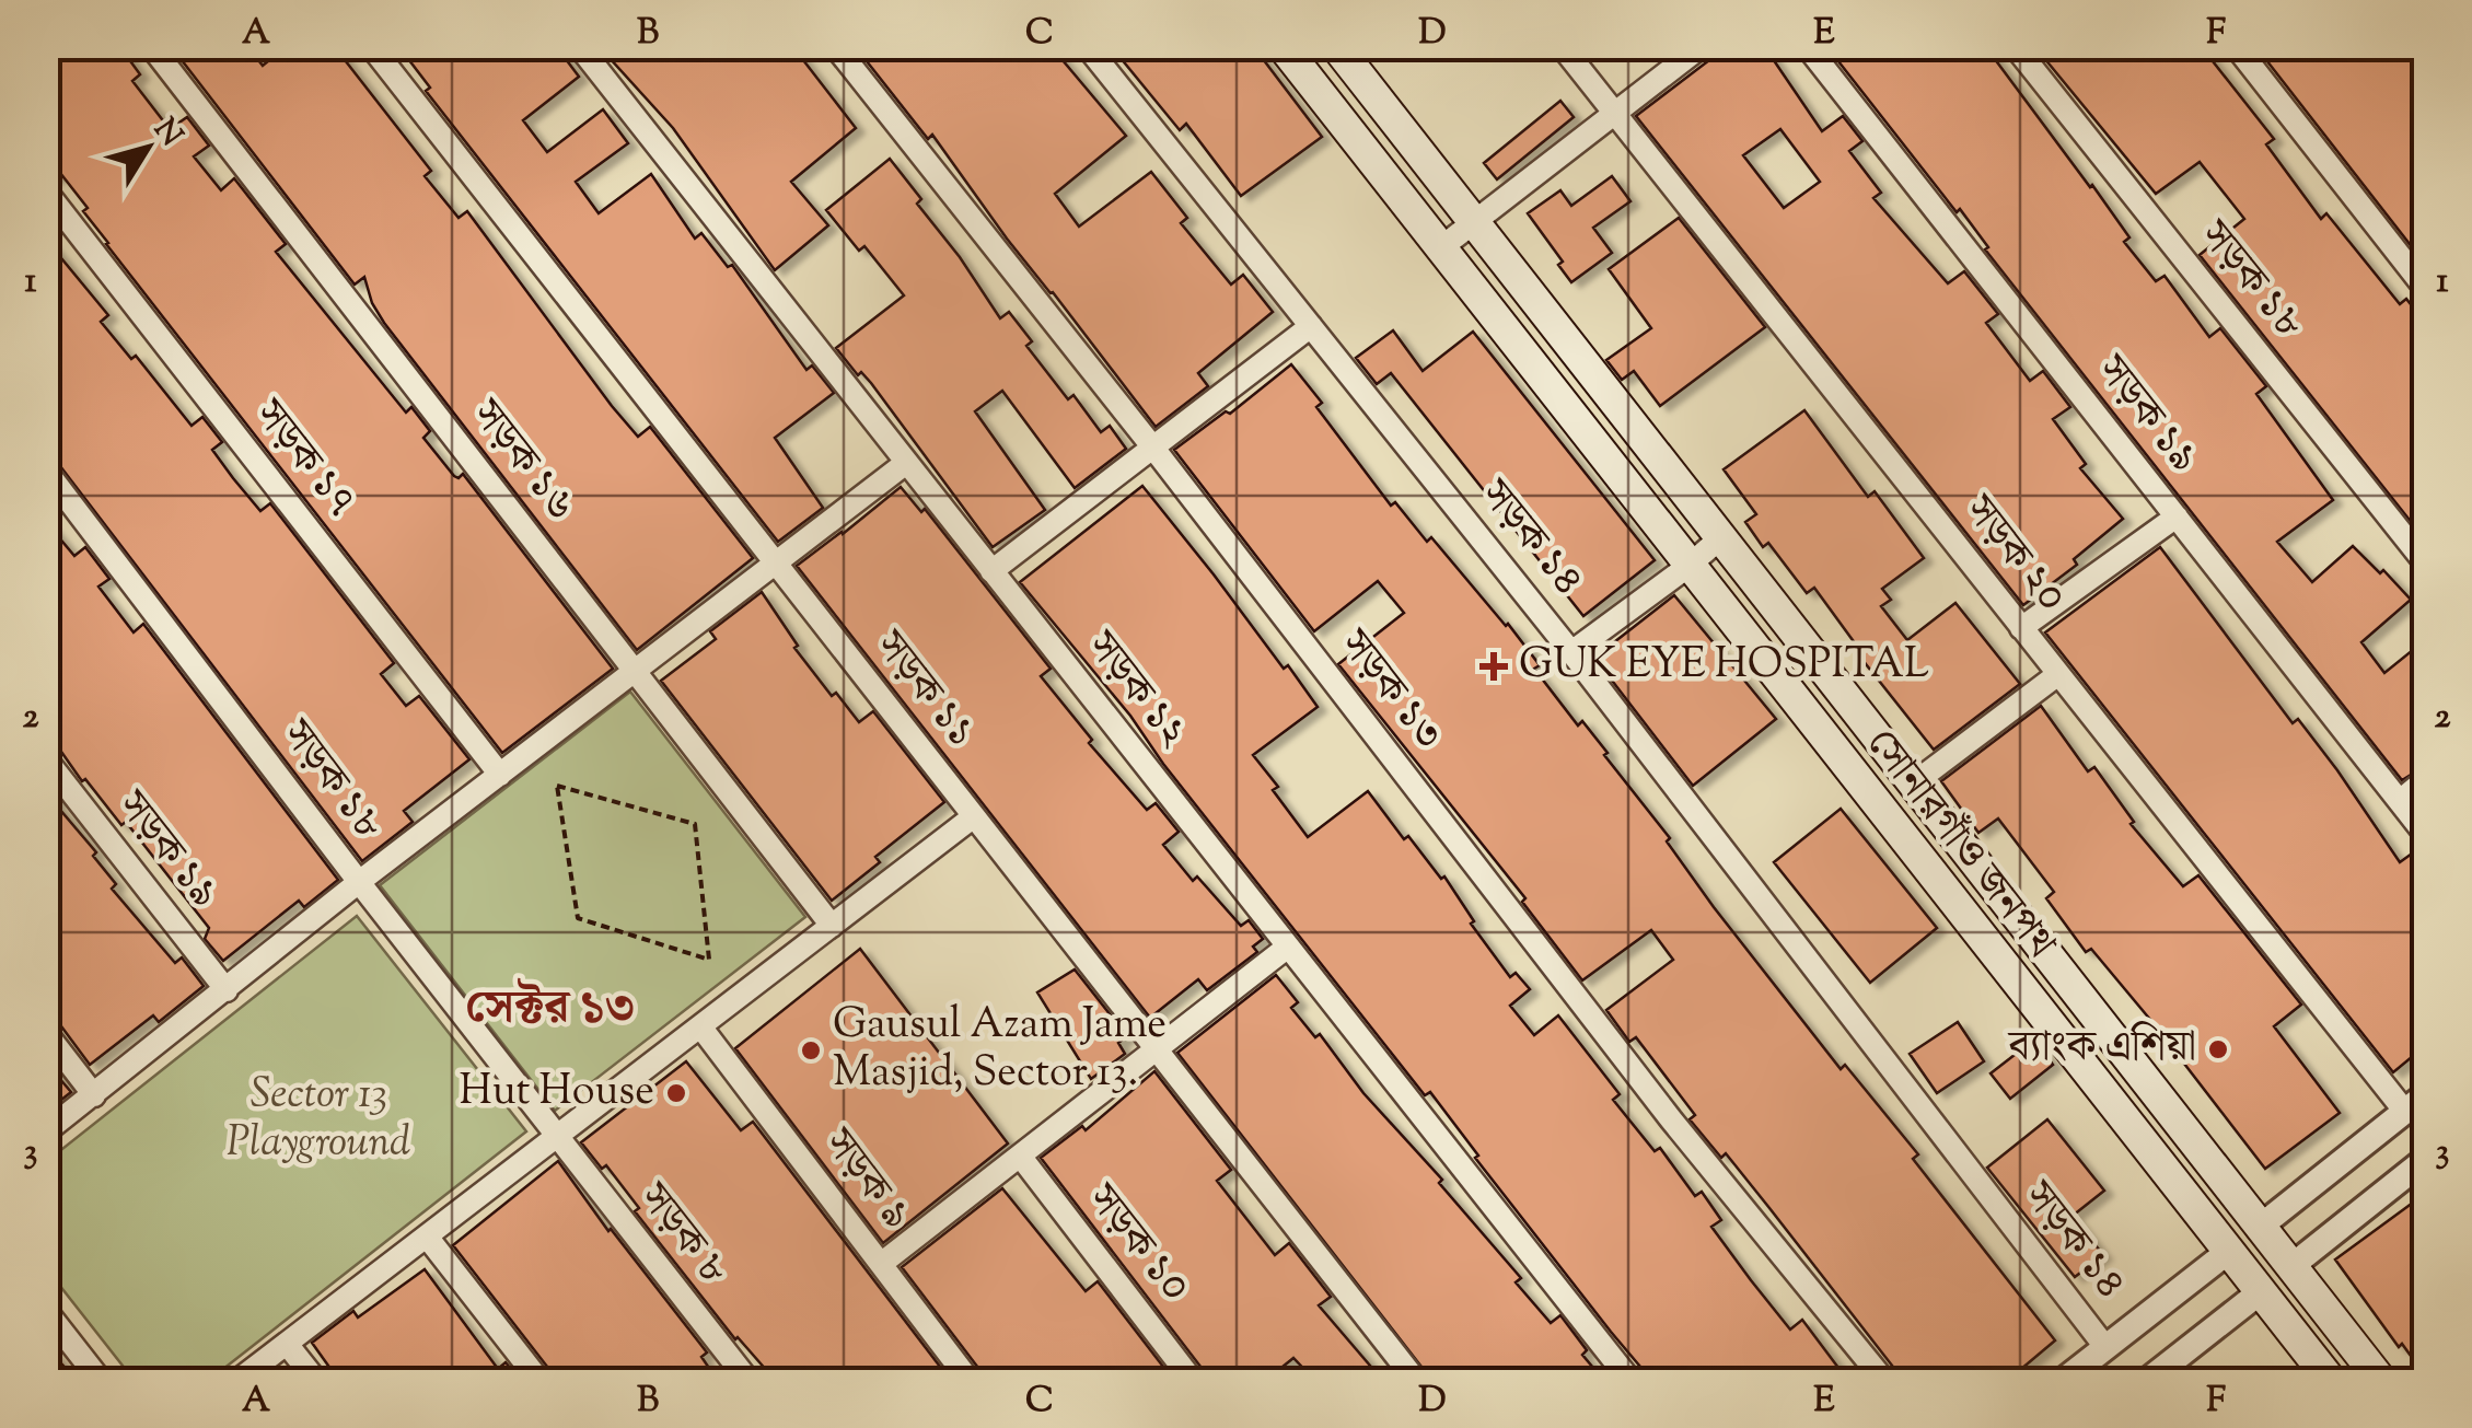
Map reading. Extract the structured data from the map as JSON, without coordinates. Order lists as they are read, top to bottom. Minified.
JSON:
{"streets":{"main road":["সোনারগাঁও জনপথ"],"street":["সড়ক ১৮","সড়ক ১৯","সড়ক ১৭","সড়ক ১৬","সড়ক ১৪","সড়ক ২০","সড়ক ১১","সড়ক ১২","সড়ক ১৩","সড়ক ৯","সড়ক ৮","সড়ক ১০"]},"crossings":[["সড়ক ১৮","সড়ক ৮"]],"districts":["সেক্টর ১৩"],"parks":["Sector 13 Playground"],"places":{"health":["GUK EYE HOSPITAL"],"other":["ব্যাংক এশিয়া","Gausul Azam Jame Masjid, Sector 13.","Hut House"]},"north":"top right","grid":{"columns":["A","B","C","D","E","F"],"rows":["1","2","3"]}}
